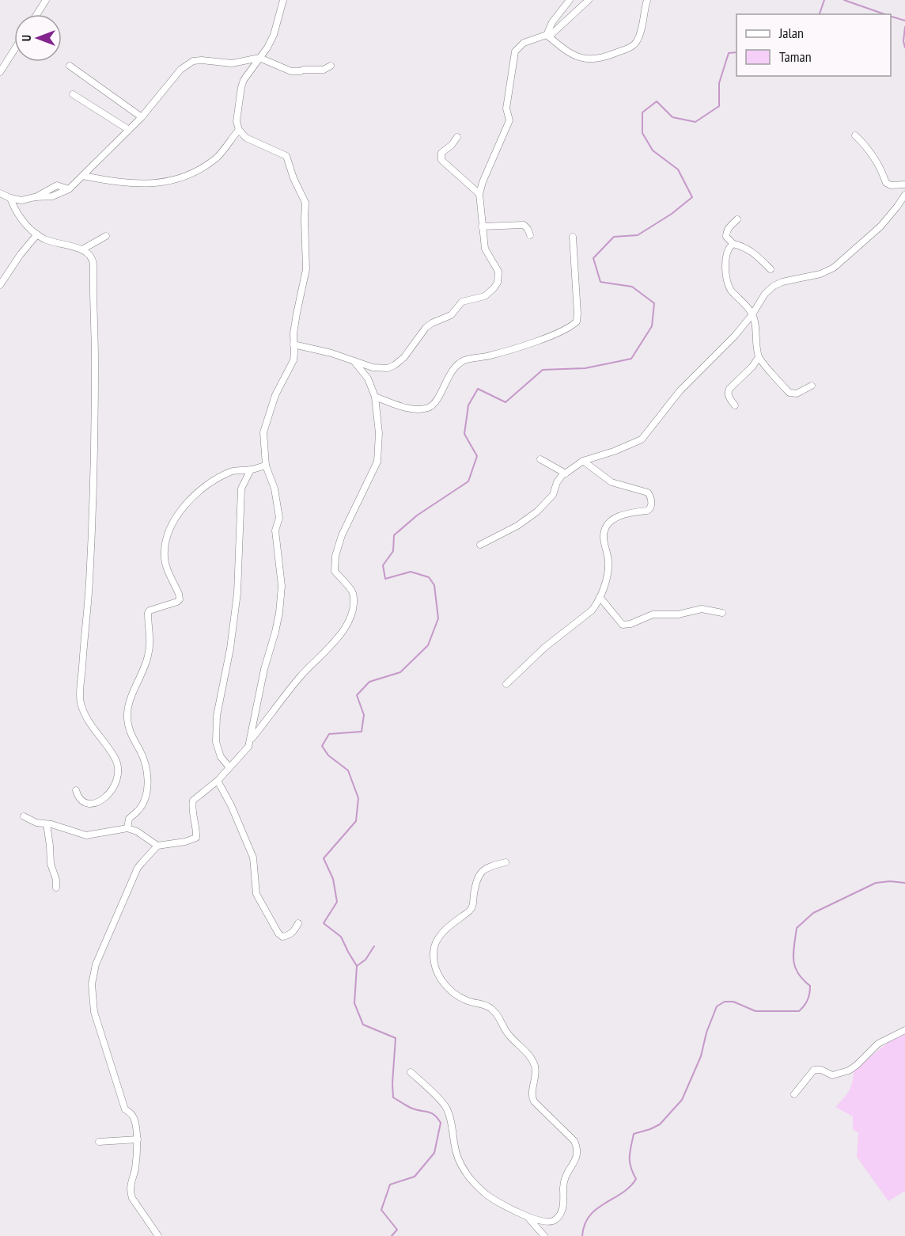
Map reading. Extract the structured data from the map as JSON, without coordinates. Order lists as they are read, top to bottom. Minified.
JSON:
{"legend":["Jalan","Taman"],"north":"left"}
